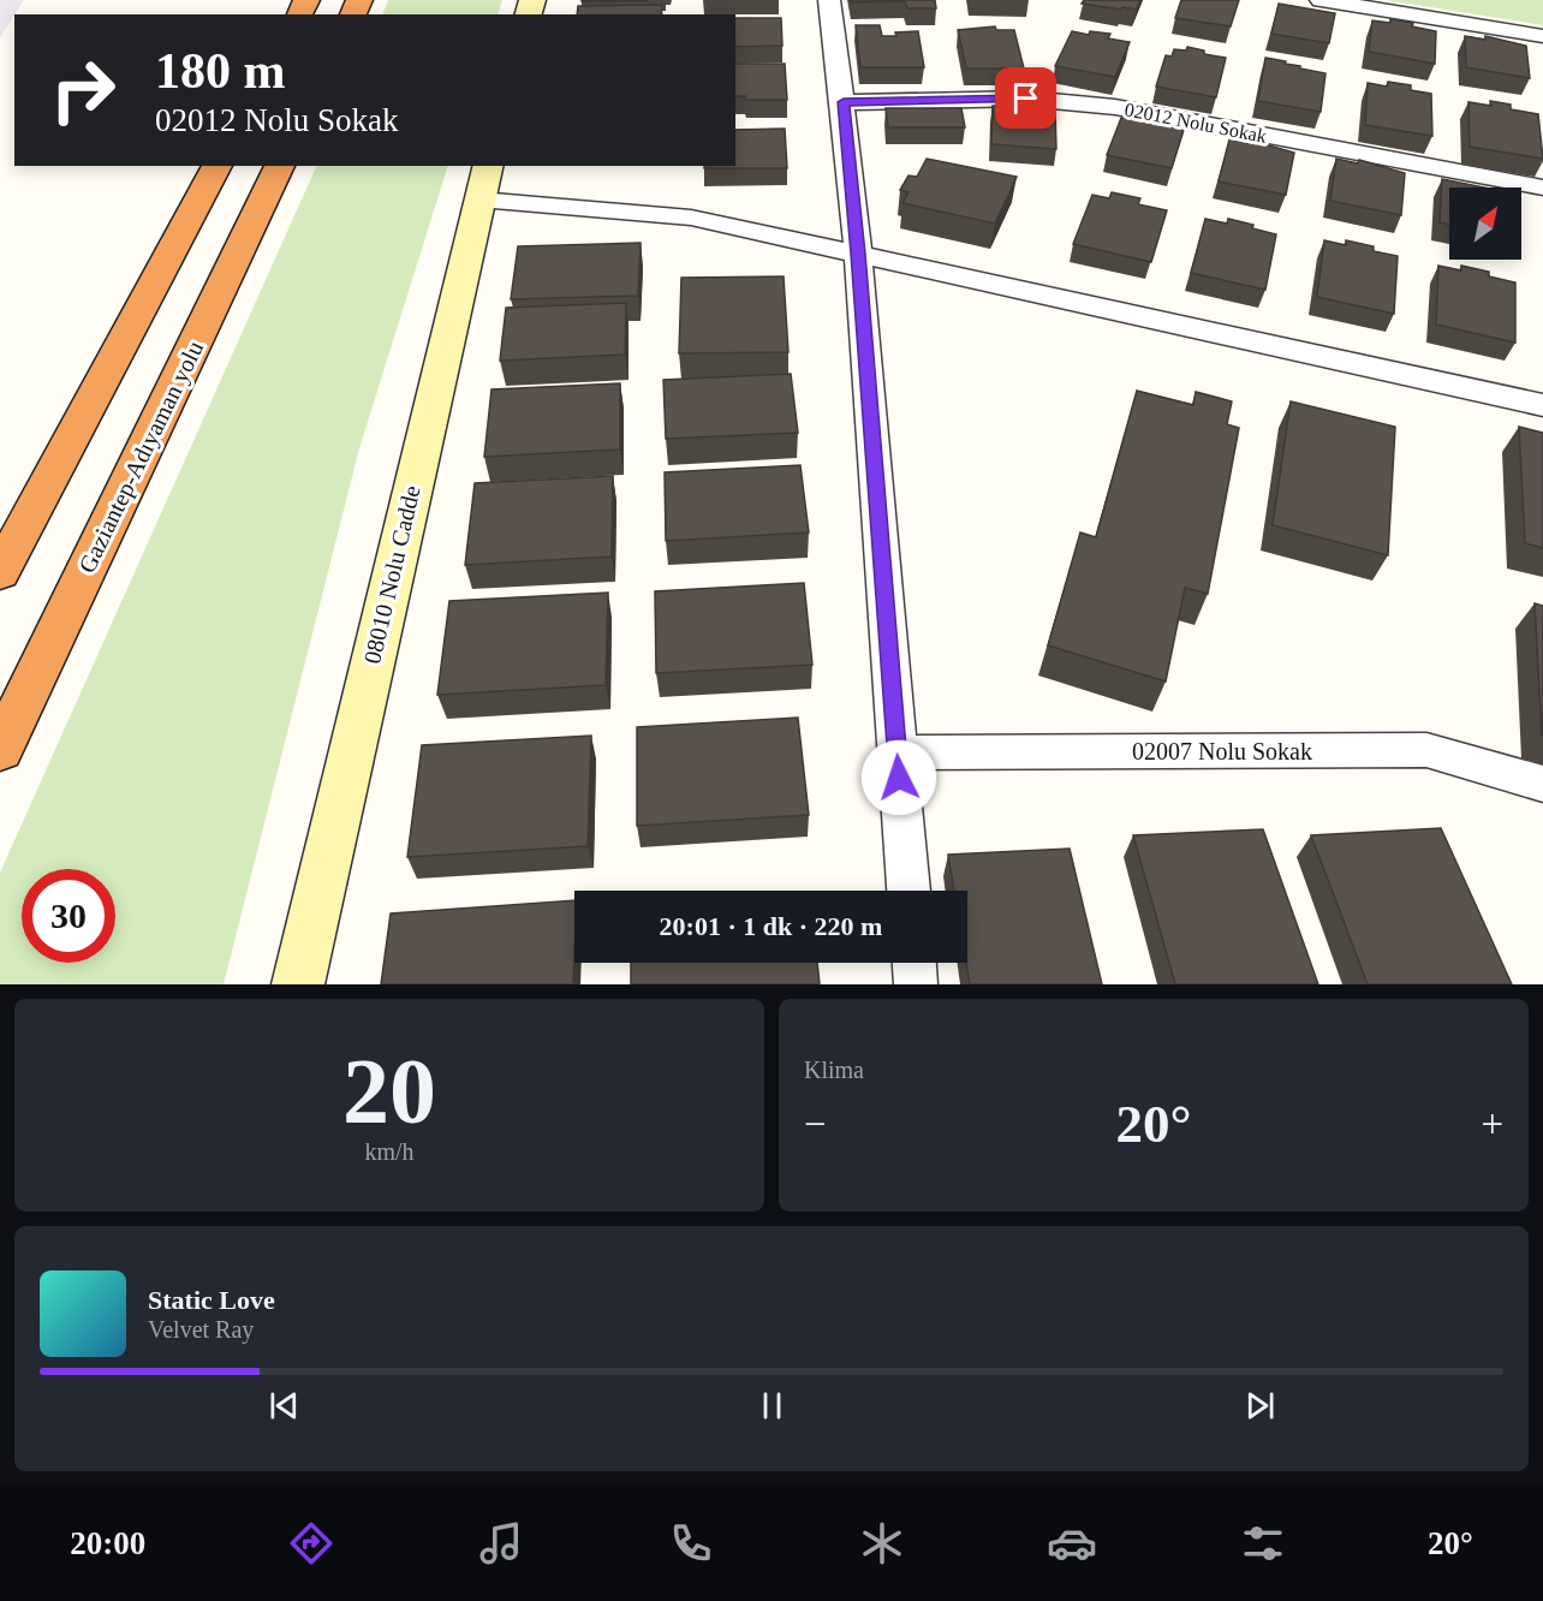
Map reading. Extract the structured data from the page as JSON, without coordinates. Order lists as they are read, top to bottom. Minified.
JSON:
{"streets":{"highway":["Gaziantep-Adıyaman yolu"],"street":["02012 Nolu Sokak","08010 Nolu Cadde","02007 Nolu Sokak"]},"north":"top right","page":{"turn":["180 m","02012 Nolu Sokak"],"limit":"30","trip":"20:01 · 1 dk · 220 m","tile":[["20","km/h"],"Klima"],"heat":["−","20°","+"],"song":["Static Love","Velvet Ray"],"tabs":["20:00","20°"]}}
